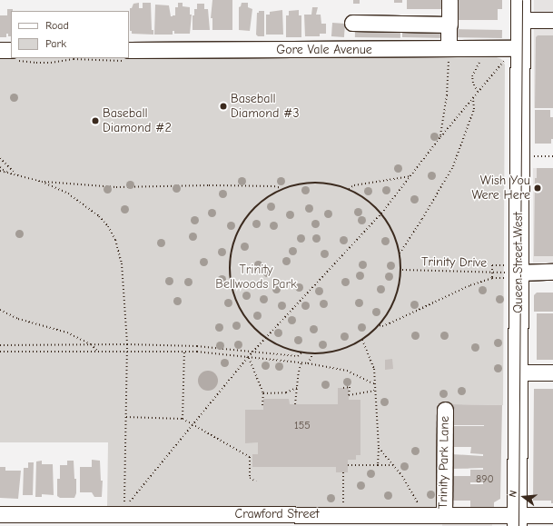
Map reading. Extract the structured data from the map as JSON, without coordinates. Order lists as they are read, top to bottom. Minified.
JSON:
{"streets":{"main road":["Queen Street West"],"street":["Gore Vale Avenue","Trinity Park Lane","Crawford Street"],"path":["Trinity Drive"]},"crossings":[["Gore Vale Avenue","Queen Street West"],["Trinity Drive","Queen Street West"],["Queen Street West","Crawford Street"],["Trinity Park Lane","Crawford Street"]],"parks":["Trinity Bellwoods Park"],"places":["Baseball Diamond #3","Baseball Diamond #2","Wish You Were Here"],"house_numbers":["155","890"],"legend":["Road","Park"],"north":"left"}
